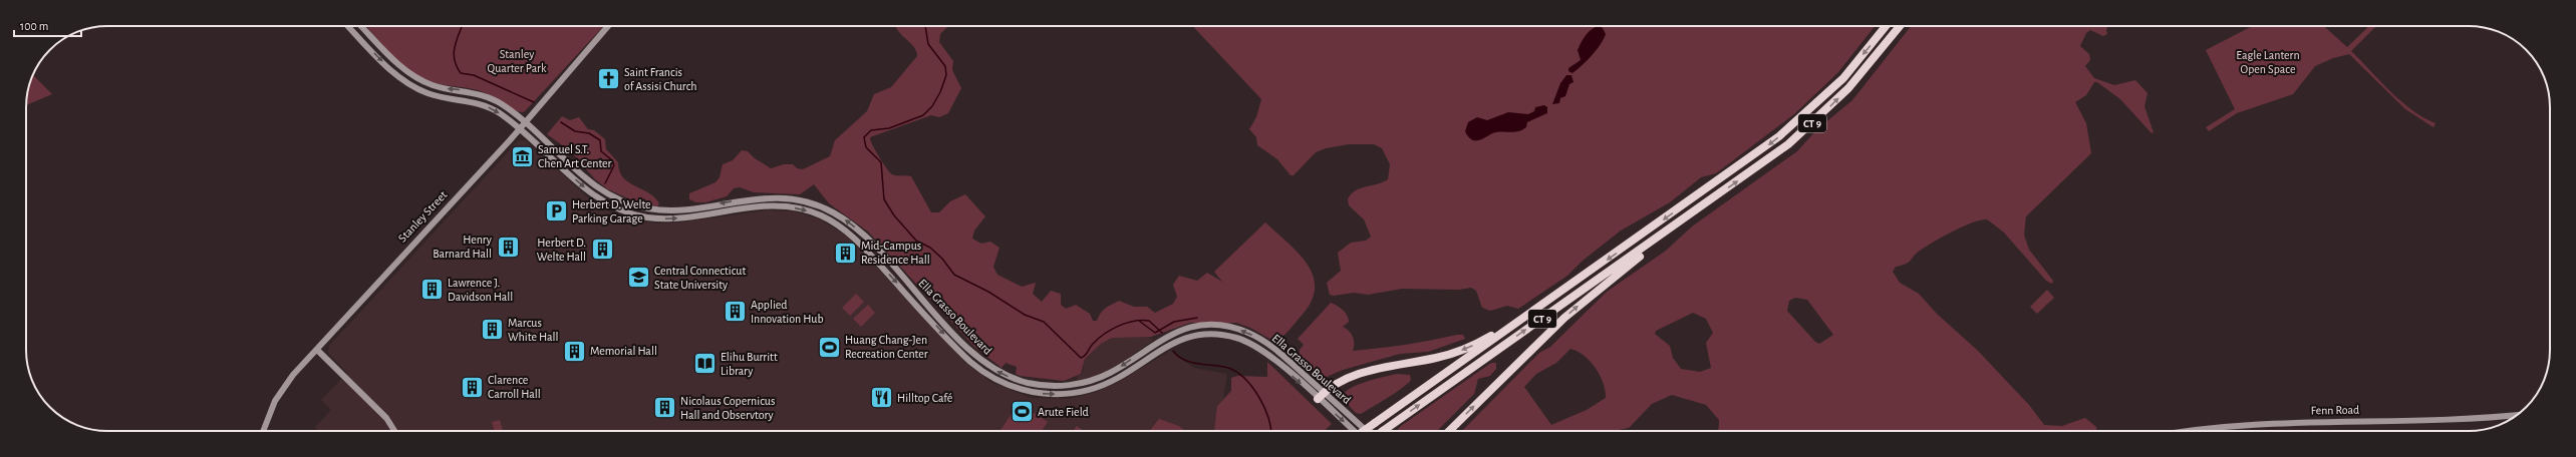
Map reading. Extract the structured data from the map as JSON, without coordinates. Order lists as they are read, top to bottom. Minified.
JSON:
{"streets":{"highway":["CT 9"],"main road":["Stanley Street","Ella Grasso Boulevard","Fenn Road"]},"crossings":[["Stanley Street","Ella Grasso Boulevard"]],"parks":["Stanley Quarter Park","Eagle Lantern Open Space"],"places":{"church":["Saint Francis of Assisi Church"],"museum":["Samuel S.T. Chen Art Center"],"parking":["Herbert D. Welte Parking Garage"],"building":["Henry Barnard Hall","Herbert D. Welte Hall","Mid-Campus Residence Hall","Lawrence J. Davidson Hall","Applied Innovation Hub","Marcus White Hall","Memorial Hall","Clarence Carroll Hall","Nicolaus Copernicus Hall and Observtory"],"school or university":["Central Connecticut State University"],"sports":["Huang Chang-Jen Recreation Center","Arute Field"],"library":["Elihu Burritt Library"],"restaurant":["Hilltop Café"]},"scale_bar":"100 m"}
